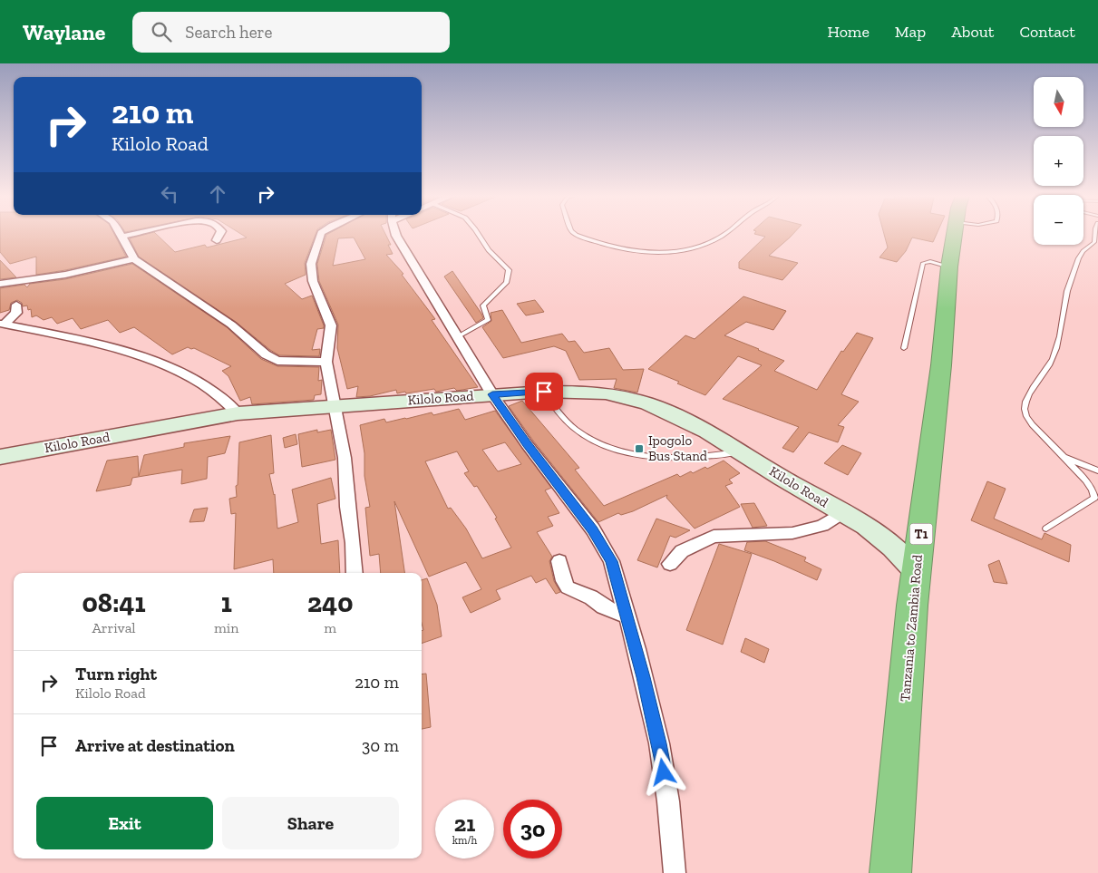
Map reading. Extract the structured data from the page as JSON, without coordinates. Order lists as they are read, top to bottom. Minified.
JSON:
{"streets":{"highway":["T1","Tanzania to Zambia Road"],"main road":["Kilolo Road"]},"crossings":[["Kilolo Road","Tanzania to Zambia Road"]],"places":{"transit":["Ipogolo Bus Stand"]},"north":"bottom","page":{"header":"Waylane","search":"Search here","nav":["Home","Map","About","Contact"],"map_buttons":["+","−"],"turn":["210 m","Kilolo Road"],"eta":["08:41","Arrival","1","min","240","m"],"list":[{"name":"Turn right","note":"Kilolo Road","value":"210 m"},{"name":"Arrive at destination","value":"30 m"}],"buttons":["Exit","Share"],"speed":"21 km/h","limit":"30"}}
